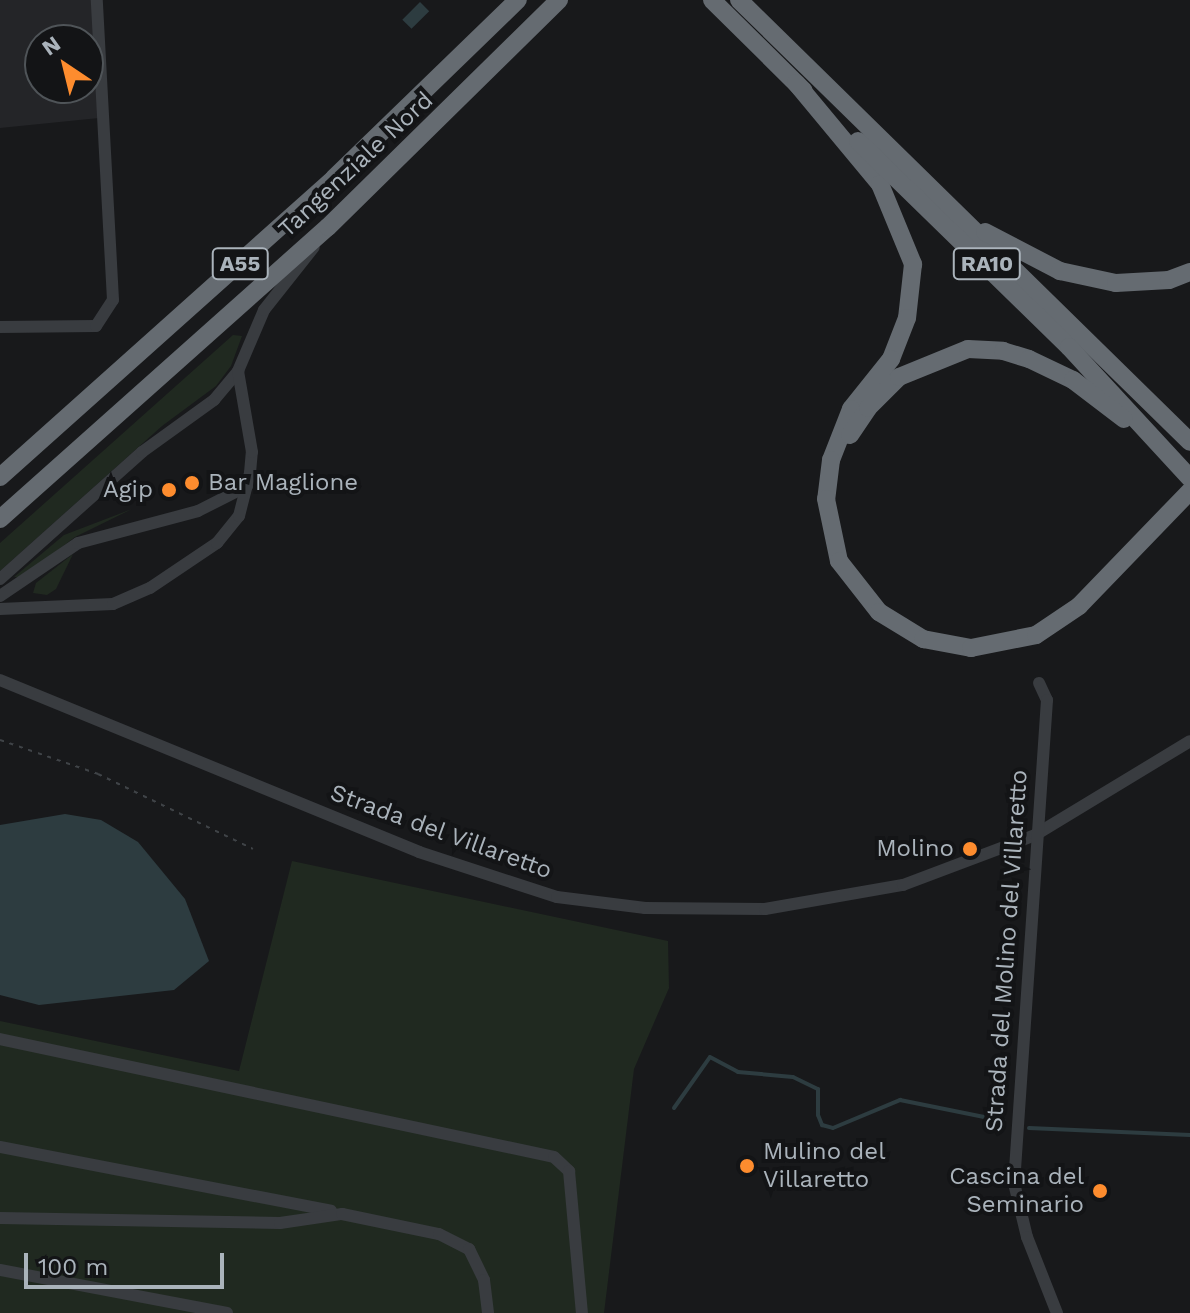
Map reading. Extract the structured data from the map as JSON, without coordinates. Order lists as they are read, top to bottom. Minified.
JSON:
{"streets":{"highway":["Tangenziale Nord","A55","RA10"],"street":["Strada del Villaretto","Strada del Molino del Villaretto"]},"crossings":[["Strada del Villaretto","Strada del Molino del Villaretto"]],"places":["Bar Maglione","Agip","Molino","Mulino del Villaretto","Cascina del Seminario"],"scale_bar":"100 m","north":"top left"}
